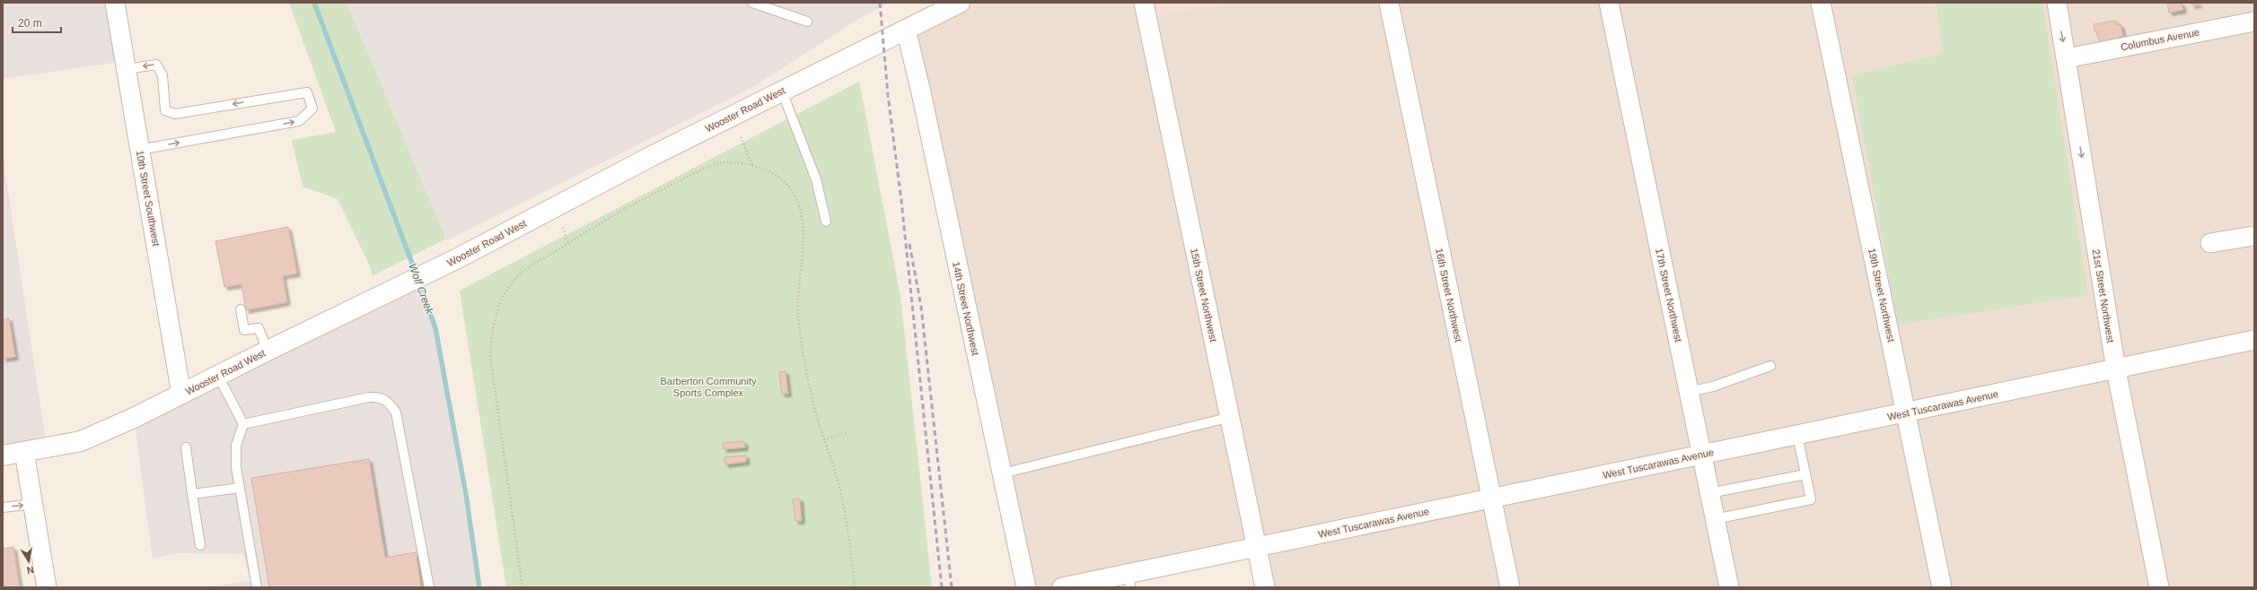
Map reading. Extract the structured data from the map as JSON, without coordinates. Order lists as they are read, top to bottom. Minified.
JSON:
{"streets":{"main road":["Wooster Road West"],"street":["Columbus Avenue","10th Street Southwest","15th Street Northwest","16th Street Northwest","17th Street Northwest","19th Street Northwest","21st Street Northwest","14th Street Northwest","West Tuscarawas Avenue"]},"crossings":[["Columbus Avenue","21st Street Northwest"],["Wooster Road West","10th Street Southwest"],["Wooster Road West","14th Street Northwest"],["15th Street Northwest","West Tuscarawas Avenue"],["16th Street Northwest","West Tuscarawas Avenue"],["17th Street Northwest","West Tuscarawas Avenue"],["19th Street Northwest","West Tuscarawas Avenue"],["21st Street Northwest","West Tuscarawas Avenue"]],"one_way":["21st Street Northwest"],"water":["Wolf Creek"],"parks":["Barberton Community Sports Complex"],"scale_bar":"20 m","north":"bottom"}
